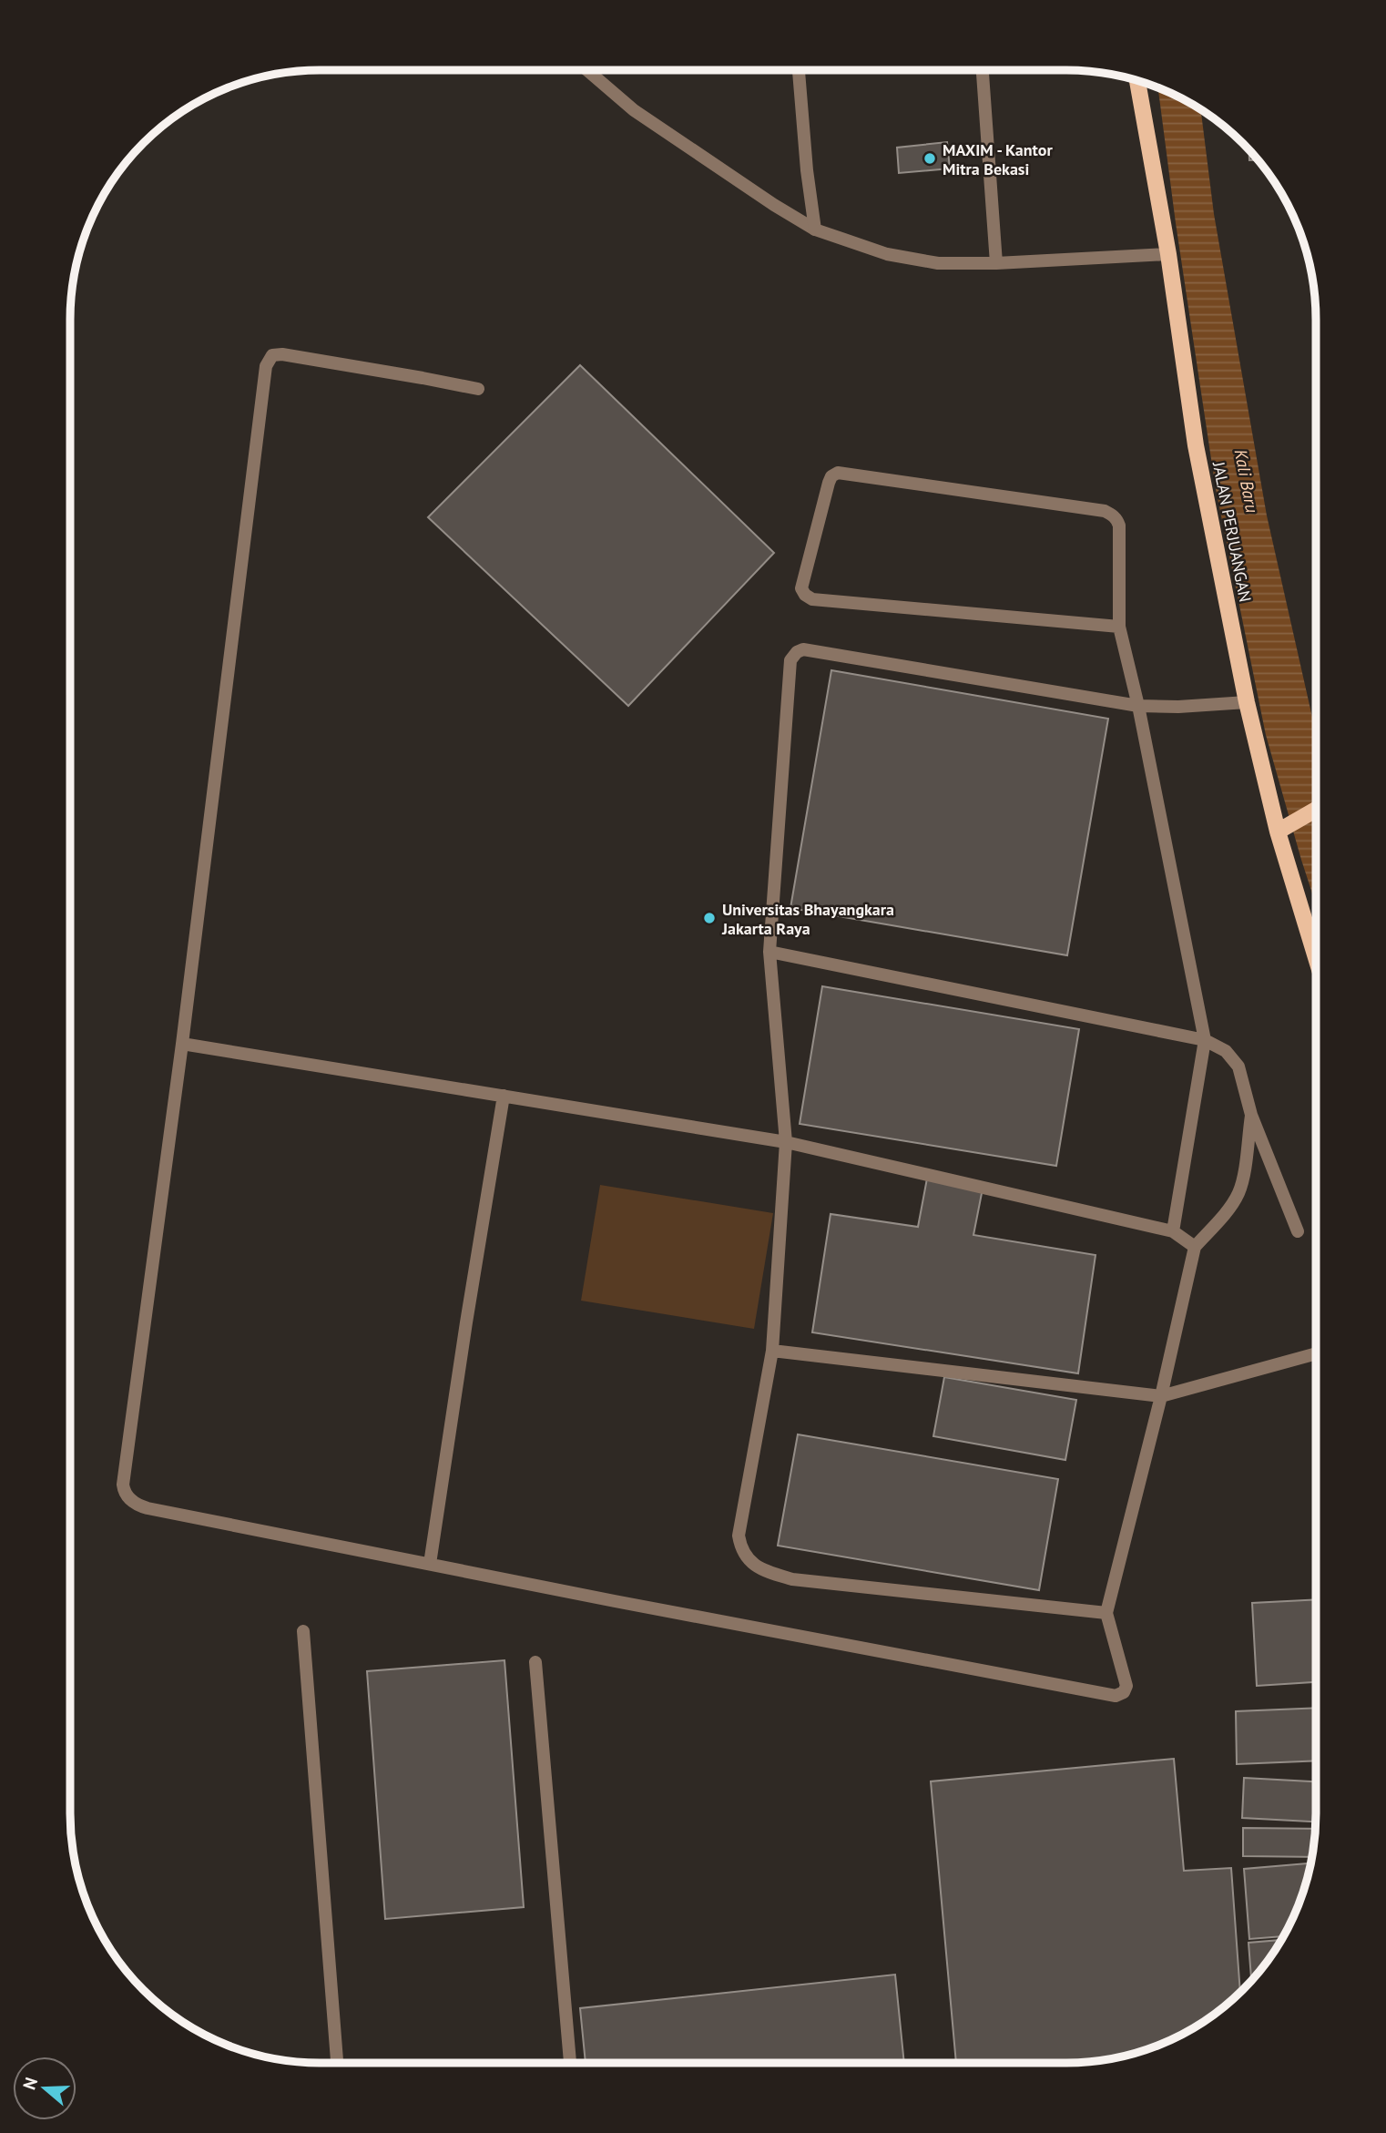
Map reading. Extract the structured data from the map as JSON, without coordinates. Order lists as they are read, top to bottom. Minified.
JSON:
{"streets":{"main road":["JALAN PERJUANGAN"]},"water":["Kali Baru"],"places":["MAXIM - Kantor Mitra Bekasi","Universitas Bhayangkara Jakarta Raya"],"north":"left"}
